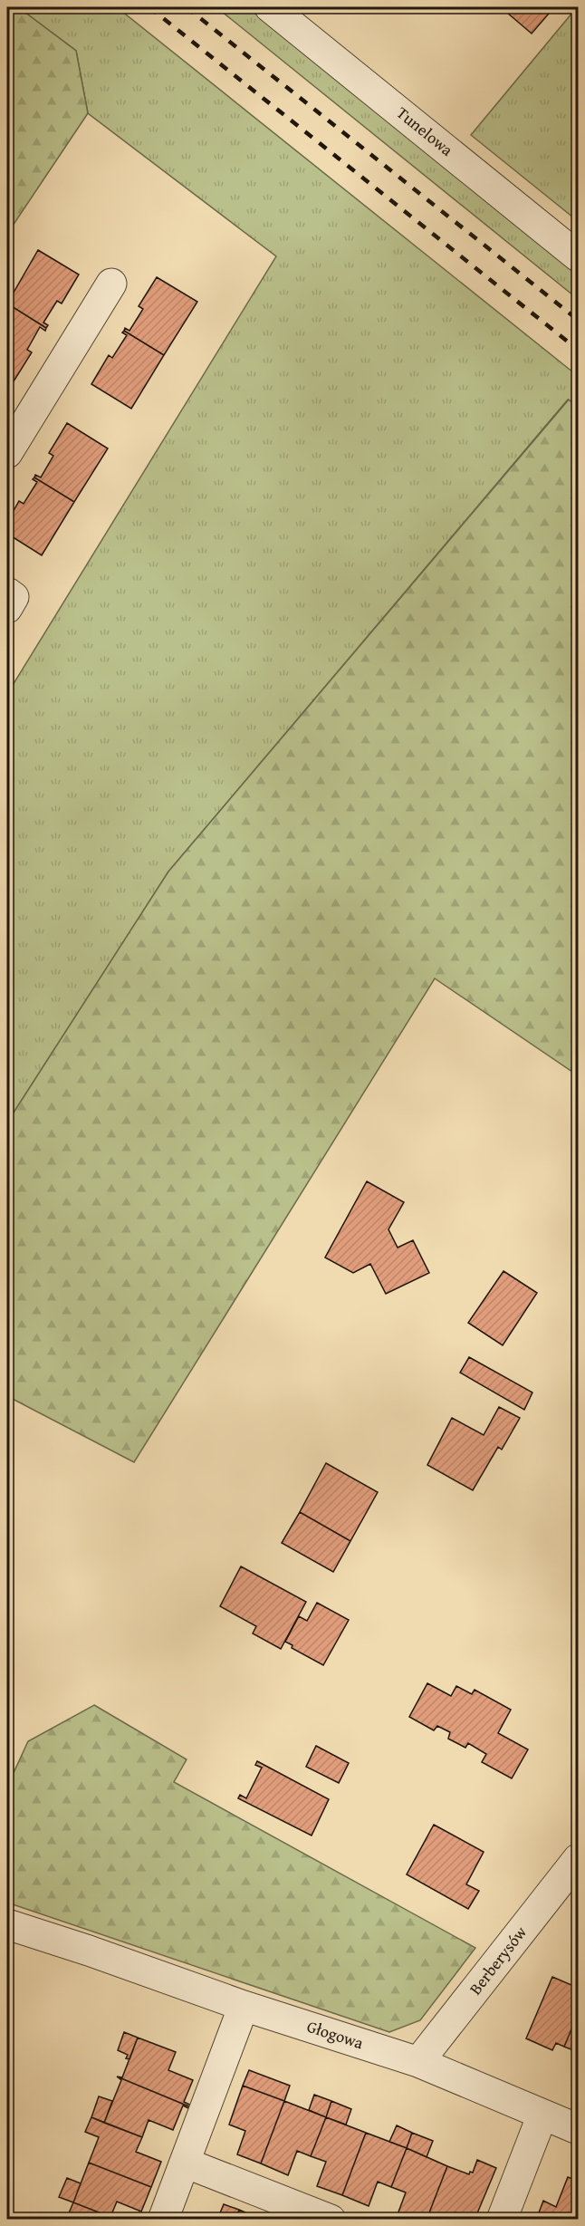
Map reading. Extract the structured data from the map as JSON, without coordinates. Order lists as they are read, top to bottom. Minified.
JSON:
{"streets":{"street":["Tunelowa","Berberysów","Głogowa"]},"crossings":[["Berberysów","Głogowa"]]}
